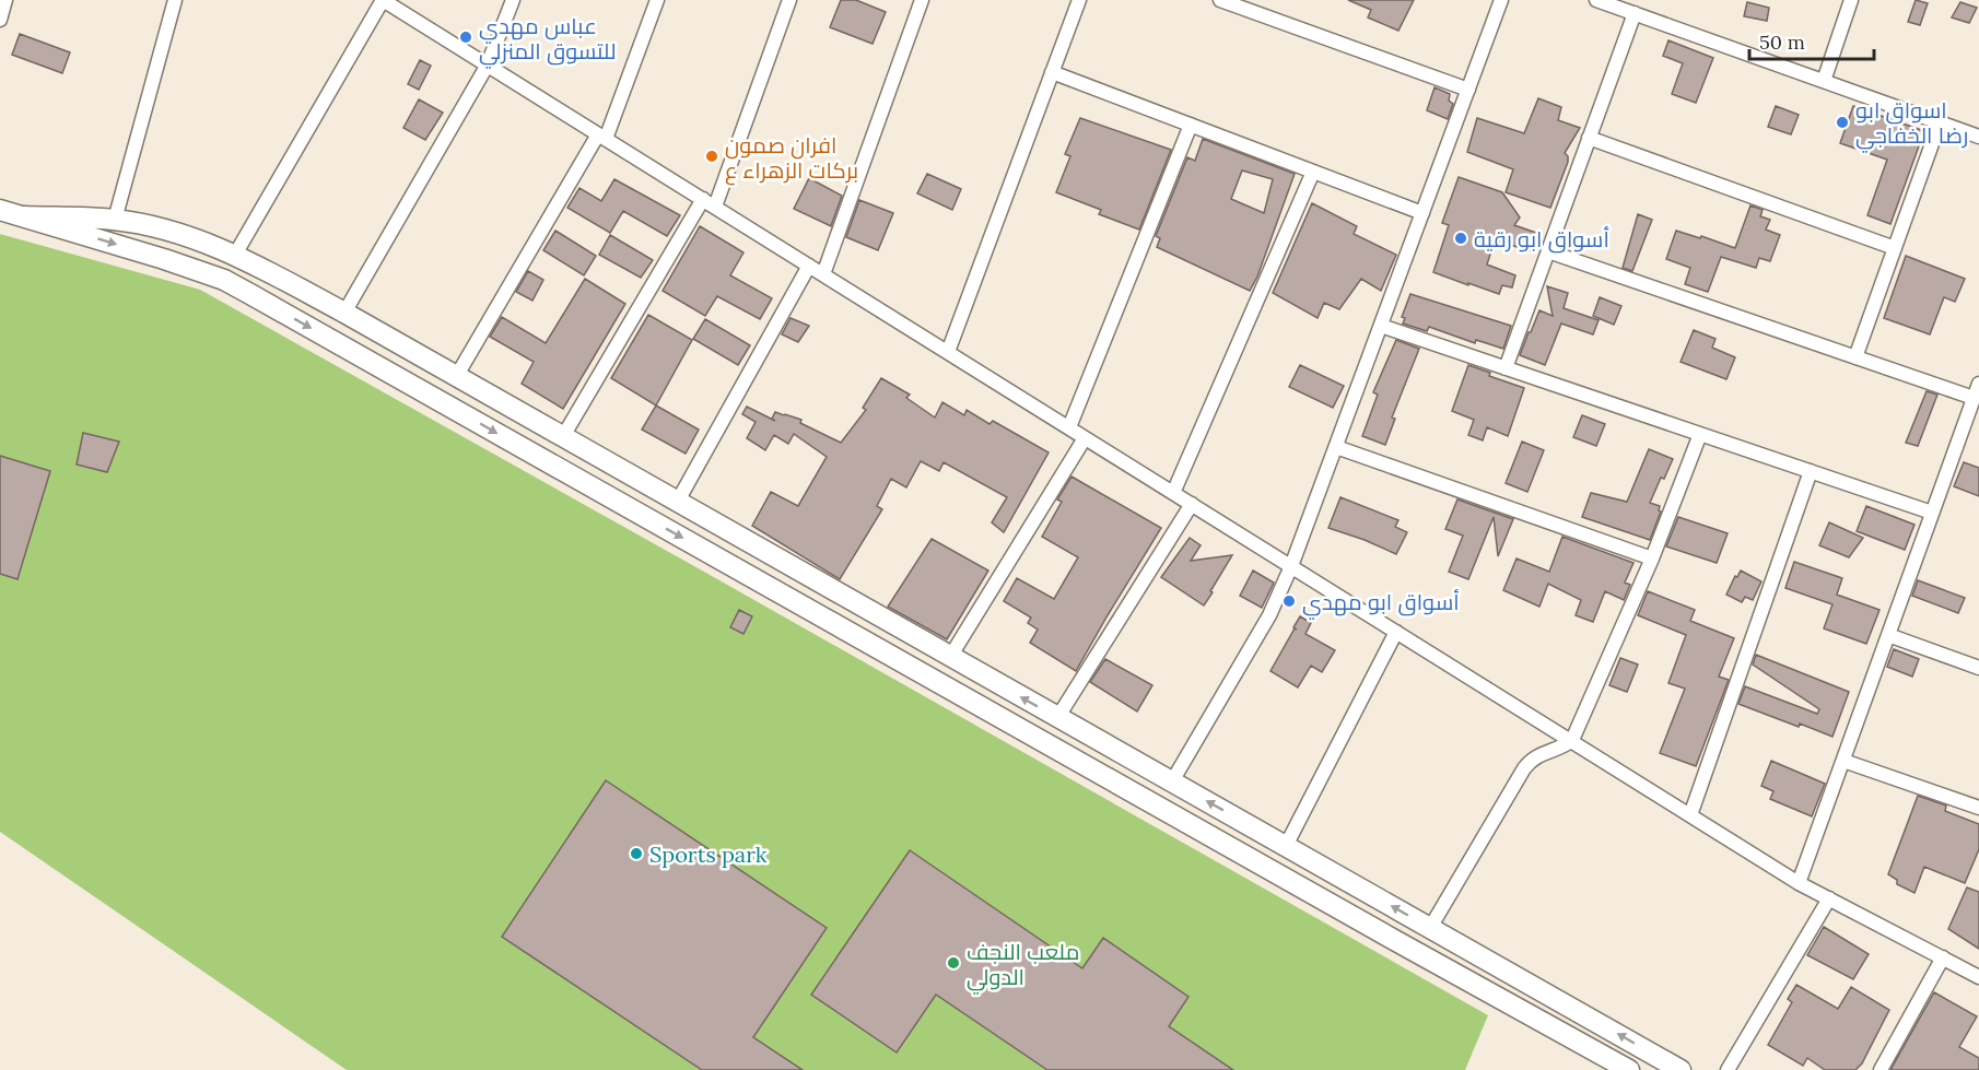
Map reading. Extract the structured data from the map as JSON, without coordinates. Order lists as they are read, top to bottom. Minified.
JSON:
{"places":["عباس مهدي للتسوق المنزلي","اسواق ابو رضا الخفاجي","افران صمون بركات الزهراء ع","أسواق ابو رقية","أسواق ابو مهدي","Sports park","ملعب النجف الدولي"],"scale_bar":"50 m"}
